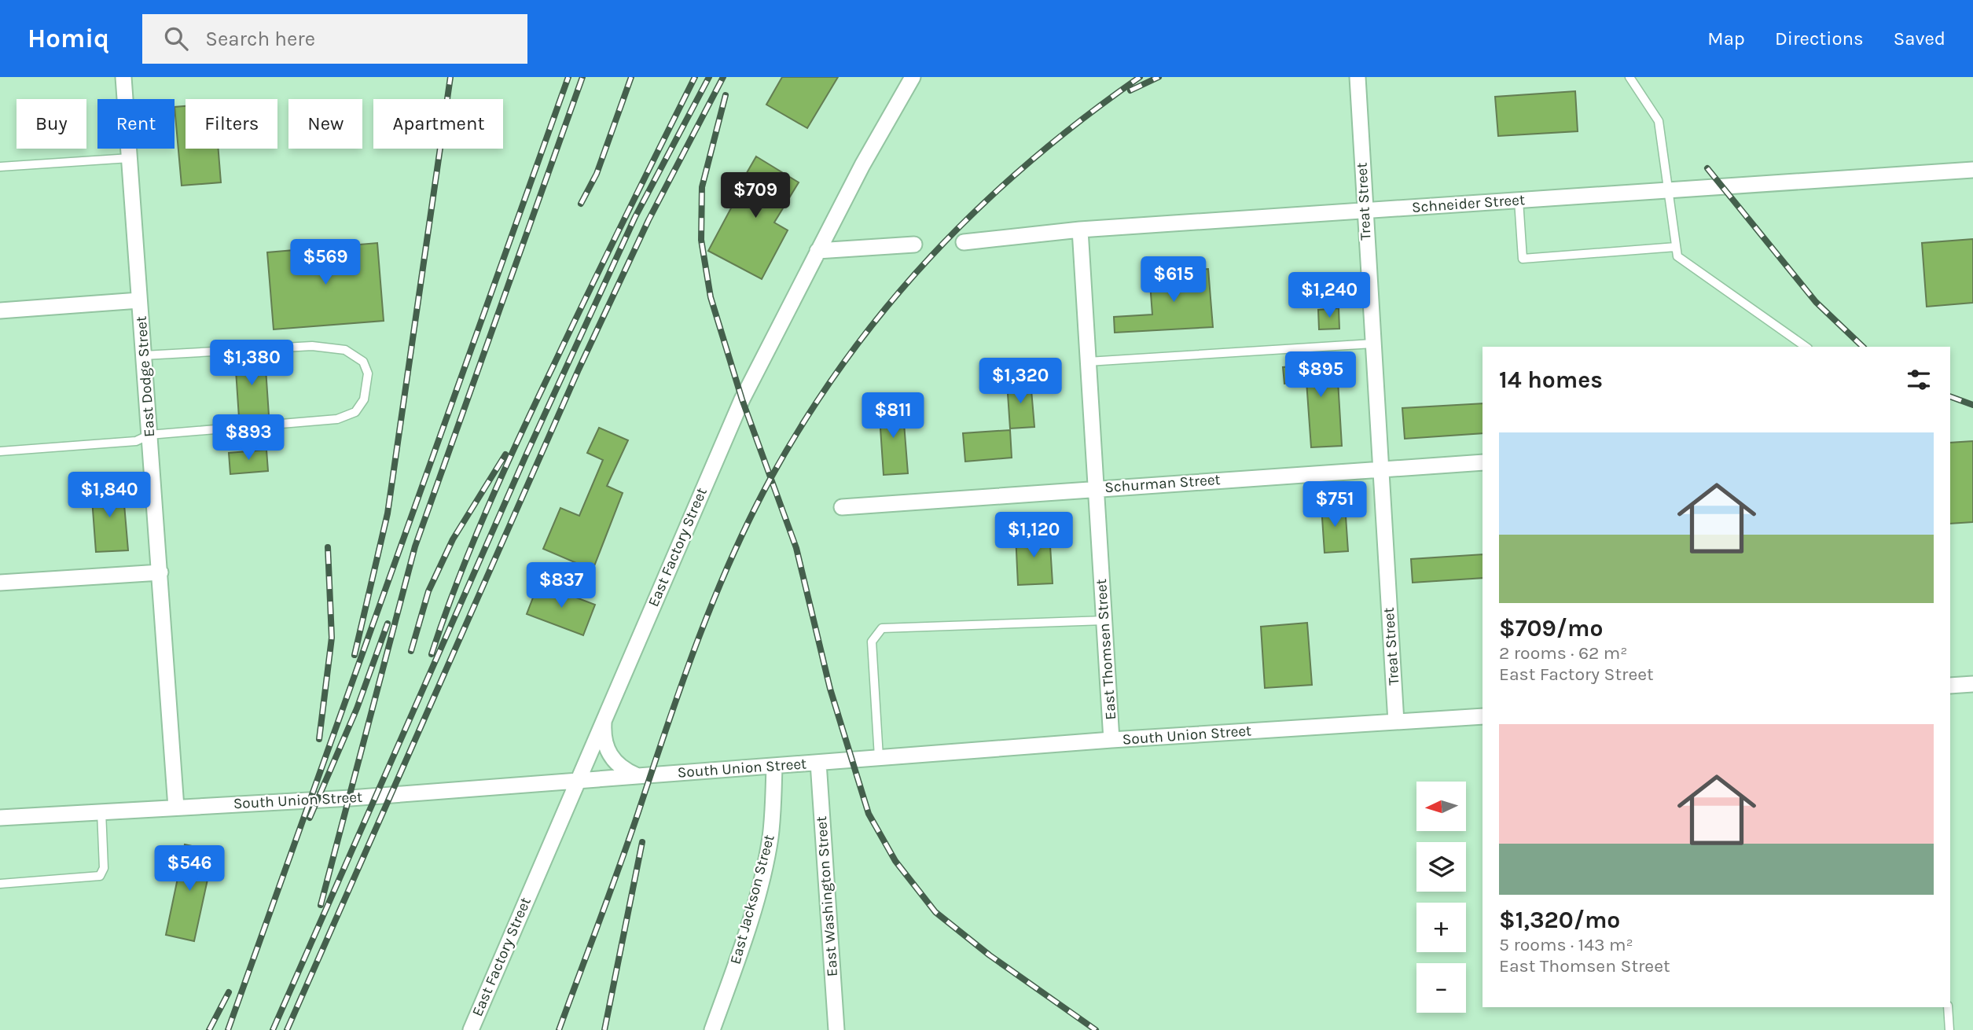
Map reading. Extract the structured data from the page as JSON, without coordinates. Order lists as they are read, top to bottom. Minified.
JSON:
{"streets":{"street":["Treat Street","Schneider Street","East Dodge Street","Schurman Street","East Factory Street","East Thomsen Street","South Union Street","East Washington Street","East Jackson Street"]},"crossings":[["Treat Street","Schneider Street"],["Treat Street","Schurman Street"],["Treat Street","South Union Street"],["Schneider Street","East Thomsen Street"],["East Dodge Street","South Union Street"],["Schurman Street","East Thomsen Street"],["East Factory Street","South Union Street"],["East Thomsen Street","South Union Street"],["South Union Street","East Washington Street"],["South Union Street","East Jackson Street"]],"north":"left","page":{"header":"Homiq","search":"Search here","nav":["Map","Directions","Saved"],"chip":["Buy","Rent","Filters","New","Apartment"],"price":["$709","$569","$615","$1,240","$1,380","$895","$1,320","$811","$893","$1,840","$751","$1,120","$837","$546"],"heading":"14 homes","list":[{"name":"$709/mo","note":"2 rooms · 62 m² · East Factory Street"},{"name":"$1,320/mo","note":"5 rooms · 143 m² · East Thomsen Street"}],"map_buttons":["+","−"]}}
